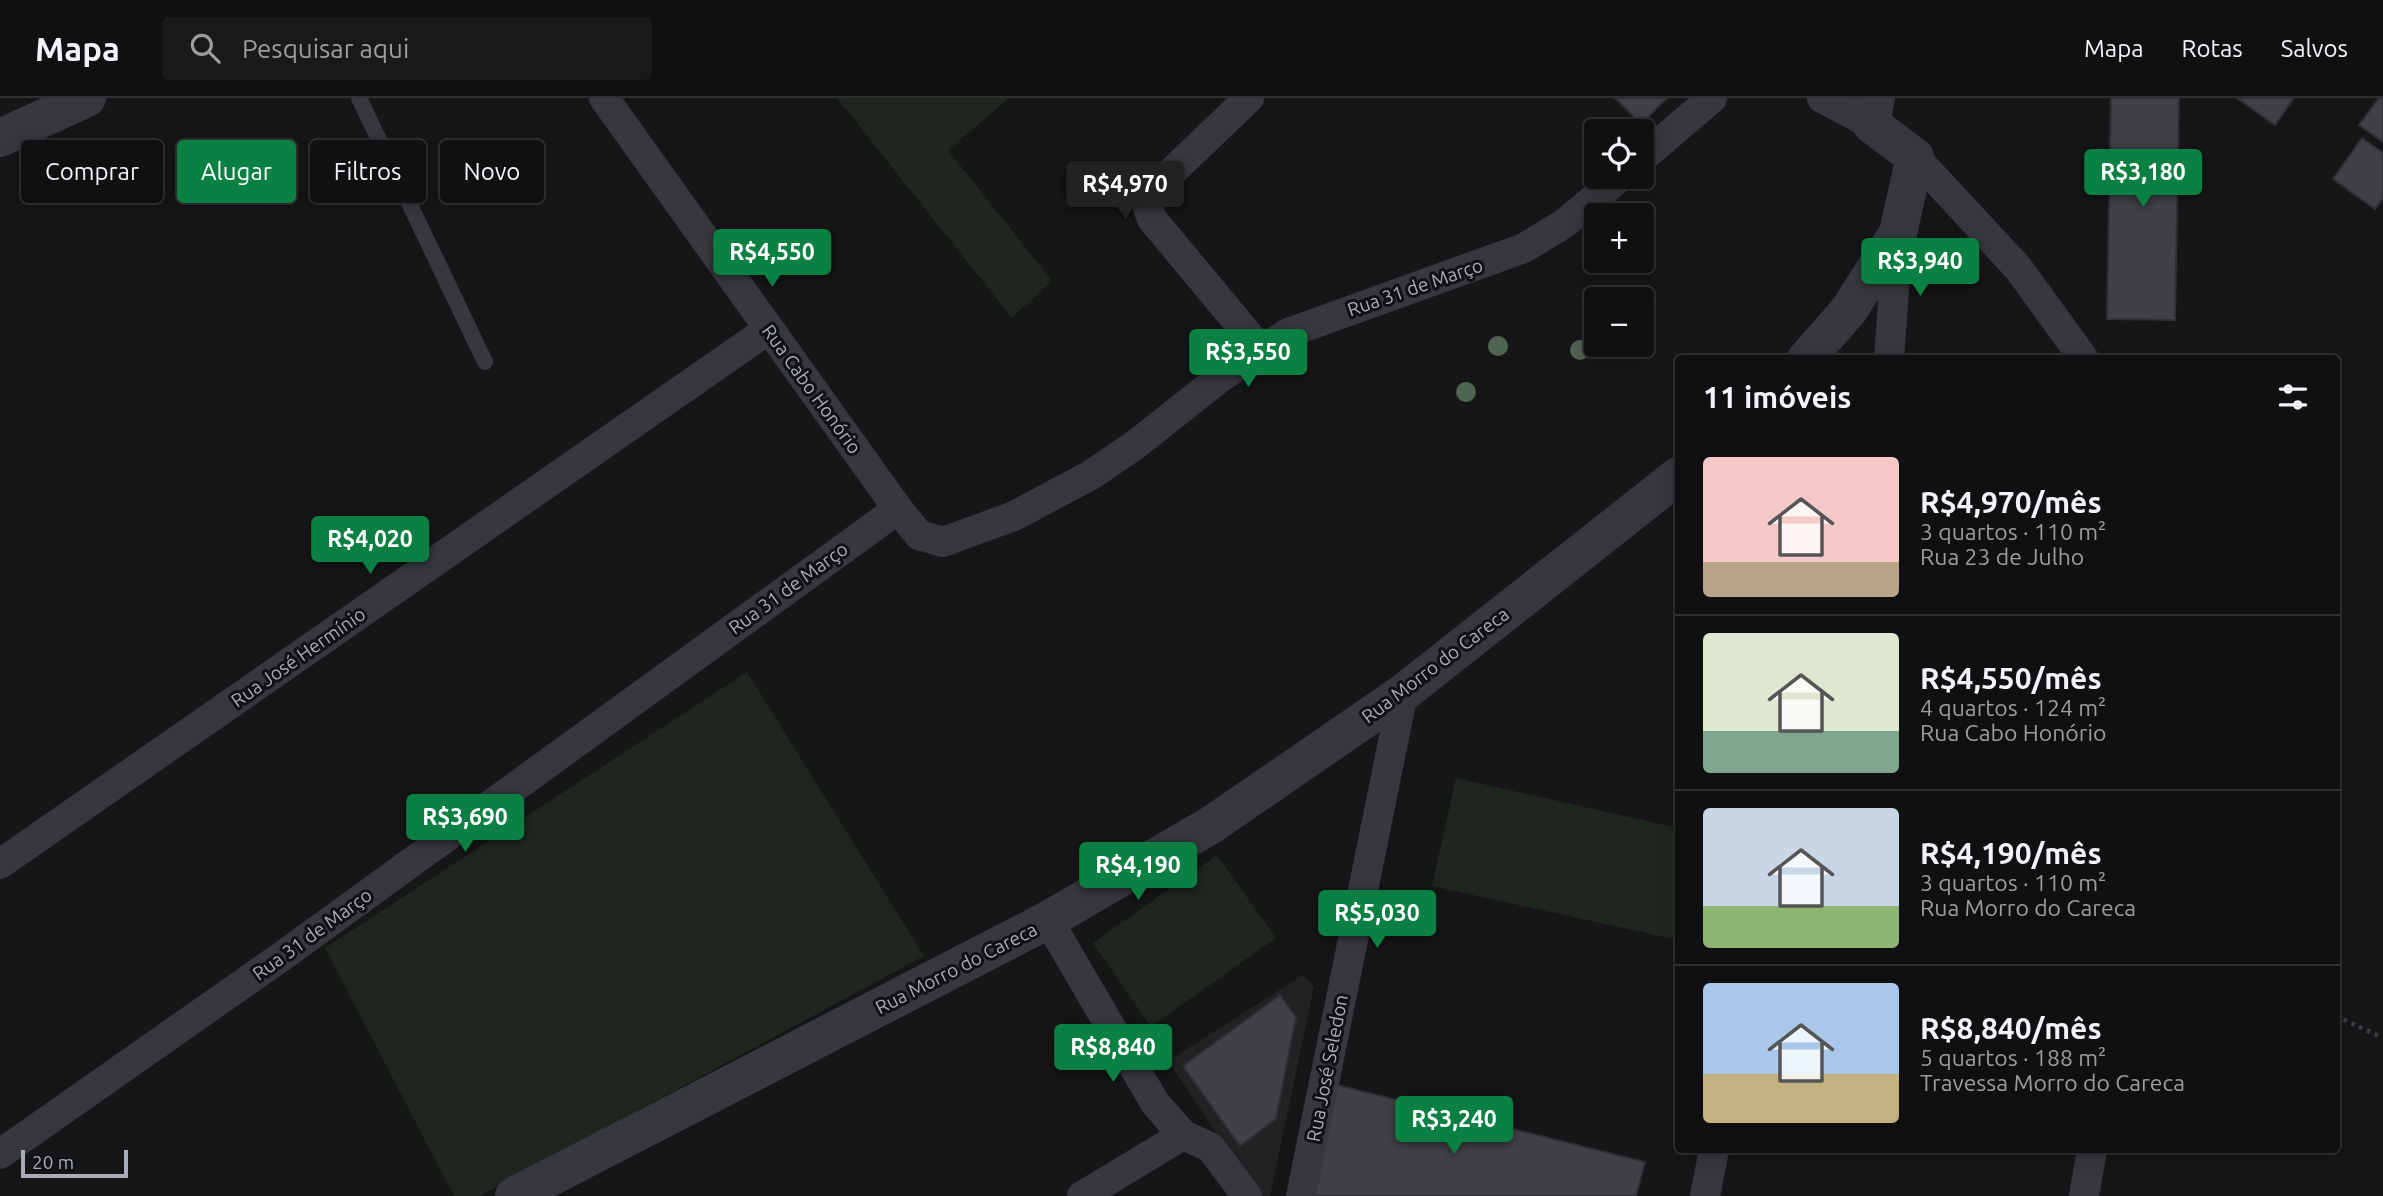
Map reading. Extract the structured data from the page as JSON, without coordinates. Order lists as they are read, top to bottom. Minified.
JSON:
{"streets":{"street":["Rua 31 de Março","Rua Cabo Honório","Rua José Hermínio","Rua Morro do Careca","Rua José Seledon"]},"crossings":[["Rua 31 de Março","Rua Cabo Honório"],["Rua Cabo Honório","Rua José Hermínio"],["Rua Morro do Careca","Rua José Seledon"]],"scale_bar":"20 m","page":{"header":"Mapa","search":"Pesquisar aqui","nav":["Mapa","Rotas","Salvos"],"map_buttons":["+","−"],"chip":["Comprar","Alugar","Filtros","Novo"],"price":["R$3,180","R$4,970","R$4,550","R$3,940","R$3,550","R$4,020","R$3,690","R$4,190","R$5,030","R$8,840","R$3,240"],"heading":"11 imóveis","list":[{"name":"R$4,970/mês","note":"3 quartos · 110 m² · Rua 23 de Julho"},{"name":"R$4,550/mês","note":"4 quartos · 124 m² · Rua Cabo Honório"},{"name":"R$4,190/mês","note":"3 quartos · 110 m² · Rua Morro do Careca"},{"name":"R$8,840/mês","note":"5 quartos · 188 m² · Travessa Morro do Careca"}],"scale":"20 m"}}
